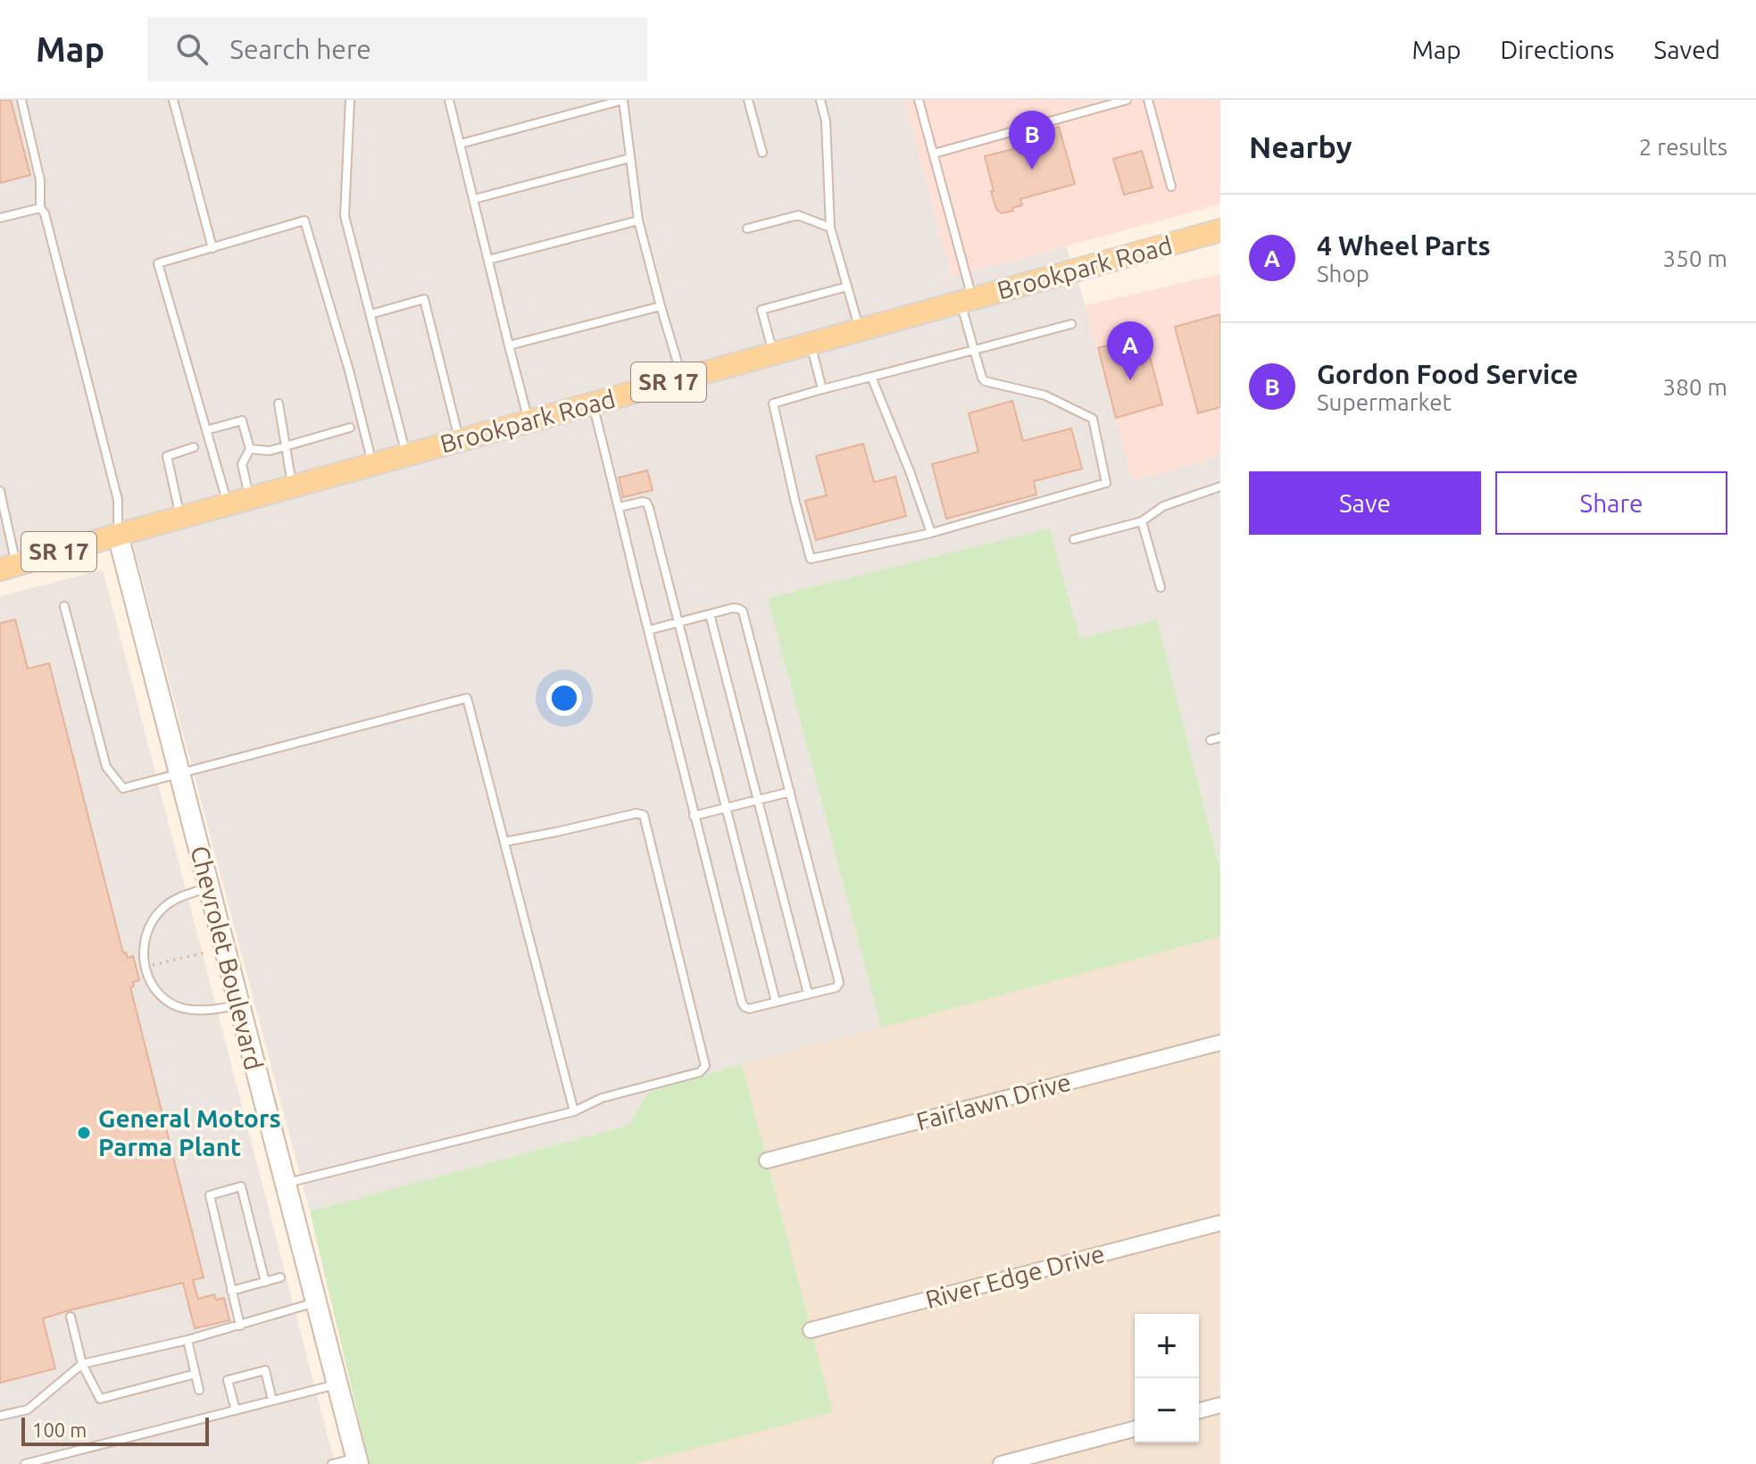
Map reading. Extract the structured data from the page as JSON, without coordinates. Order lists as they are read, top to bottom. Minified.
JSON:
{"streets":{"main road":["Brookpark Road","SR 17","Chevrolet Boulevard"],"street":["Fairlawn Drive","River Edge Drive"]},"crossings":[["Brookpark Road","Chevrolet Boulevard"]],"places":["General Motors Parma Plant"],"scale_bar":"100 m","page":{"header":"Map","search":"Search here","nav":["Map","Directions","Saved"],"heading":["Nearby","2 results"],"pins":["B","A"],"list":[{"mark":"A","name":"4 Wheel Parts","note":"Shop","value":"350 m"},{"mark":"B","name":"Gordon Food Service","note":"Supermarket","value":"380 m"}],"buttons":["Save","Share"],"map_buttons":["+","−"],"scale":"100 m"}}
